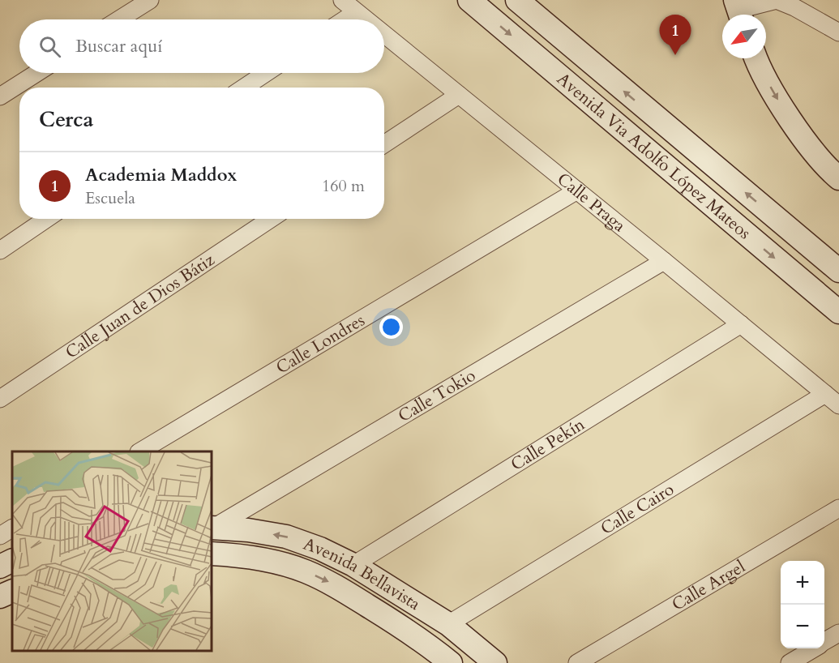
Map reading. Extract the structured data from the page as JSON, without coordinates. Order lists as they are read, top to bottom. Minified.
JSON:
{"streets":{"main road":["Avenida Via Adolfo López Mateos","Avenida Bellavista"],"street":["Calle Praga","Calle Juan de Dios Bátiz","Calle Londres","Calle Tokio","Calle Pekín","Calle Cairo","Calle Argel"]},"crossings":[["Calle Praga","Calle Londres"],["Calle Praga","Calle Tokio"],["Calle Praga","Calle Pekín"],["Calle Praga","Calle Cairo"],["Calle Pekín","Avenida Bellavista"],["Calle Cairo","Avenida Bellavista"]],"north":"bottom left","page":{"pins":"1","search":"Buscar aquí","heading":"Cerca","list":[{"mark":"1","name":"Academia Maddox","note":"Escuela","value":"160 m"}],"map_buttons":["+","−"]}}
